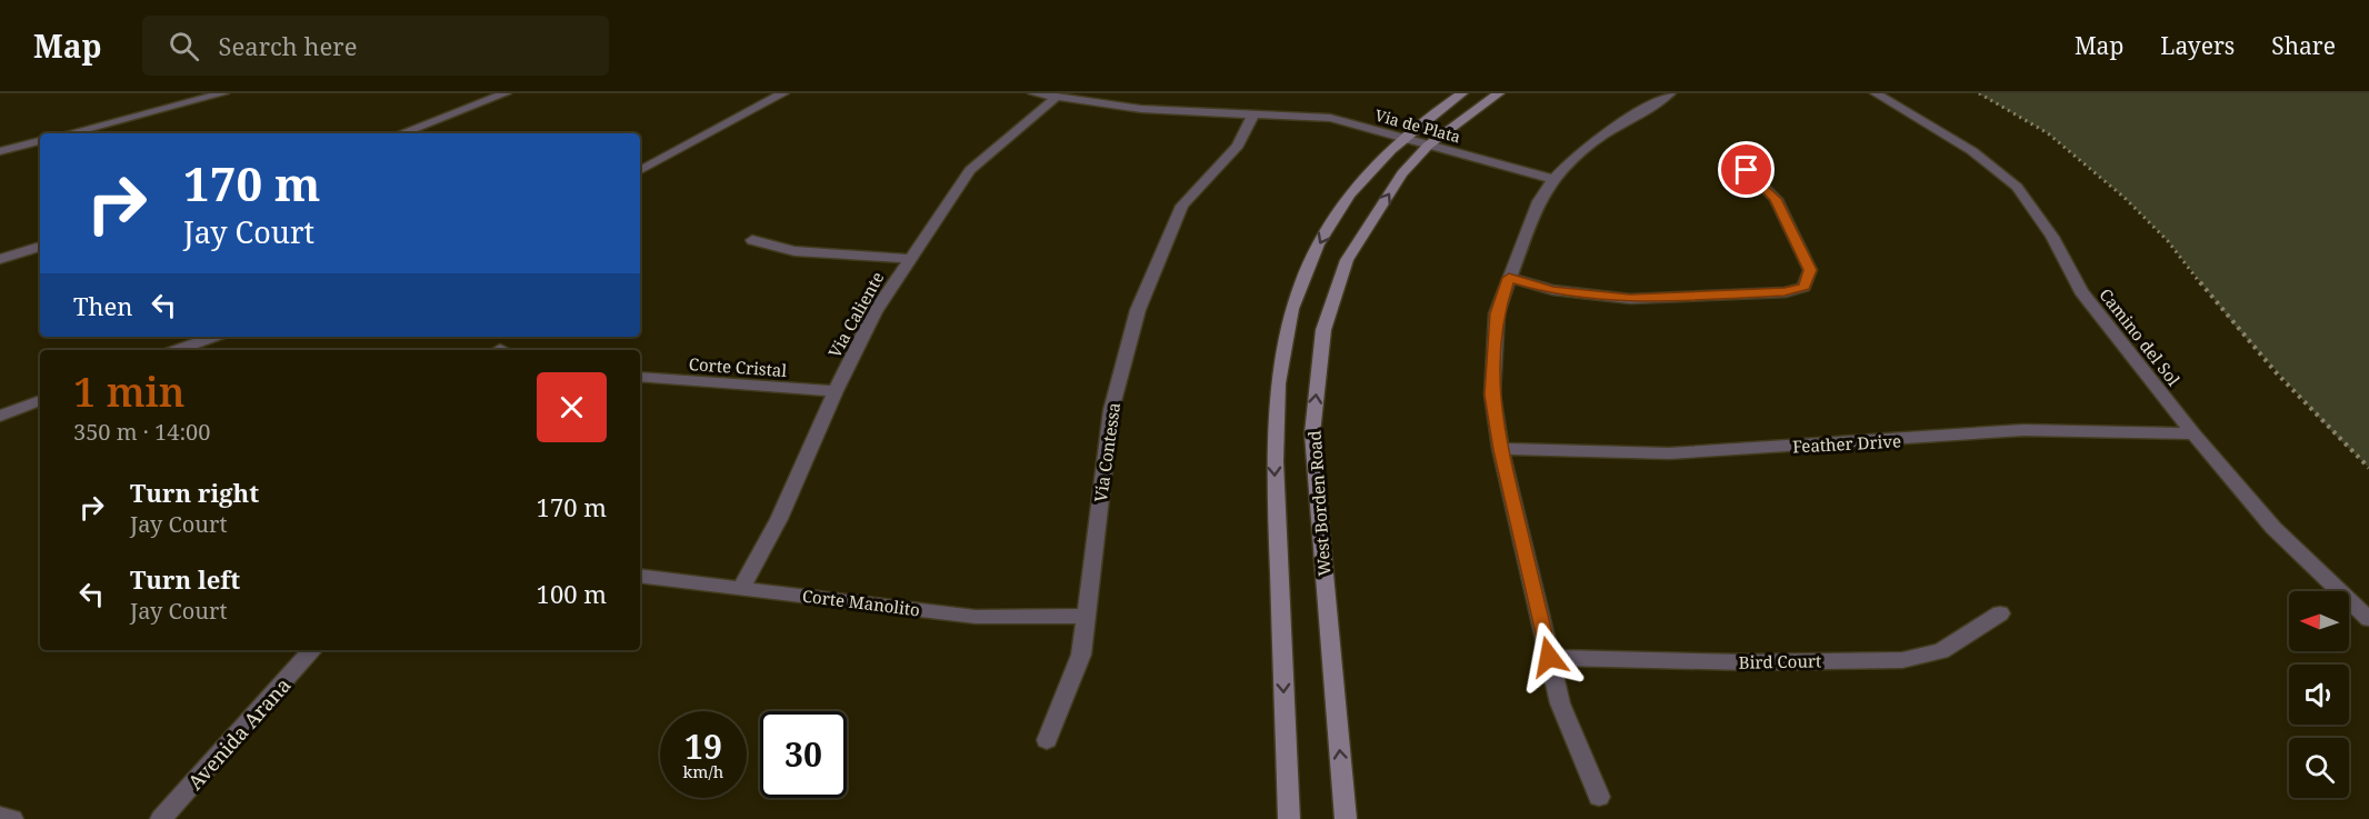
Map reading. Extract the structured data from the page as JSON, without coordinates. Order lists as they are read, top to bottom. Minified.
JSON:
{"streets":{"main road":["West Borden Road"],"street":["Via de Plata","Via Caliente","Camino del Sol","Corte Cristal","Feather Drive","Via Contessa","Corte Manolito","Bird Court","Avenida Arana"]},"crossings":[["Via de Plata","Via Caliente"],["Via de Plata","Via Contessa"],["Via de Plata","West Borden Road"],["Via Caliente","Corte Cristal"],["Via Caliente","Corte Manolito"],["Camino del Sol","Feather Drive"],["Via Contessa","Corte Manolito"]],"north":"left","page":{"header":"Map","search":"Search here","nav":["Map","Layers","Share"],"turn":["170 m","Jay Court"],"then":"Then","heading":["1 min","350 m · 14:00"],"list":[{"name":"Turn right","note":"Jay Court","value":"170 m"},{"name":"Turn left","note":"Jay Court","value":"100 m"}],"speed":"19 km/h","limit":"30"}}
